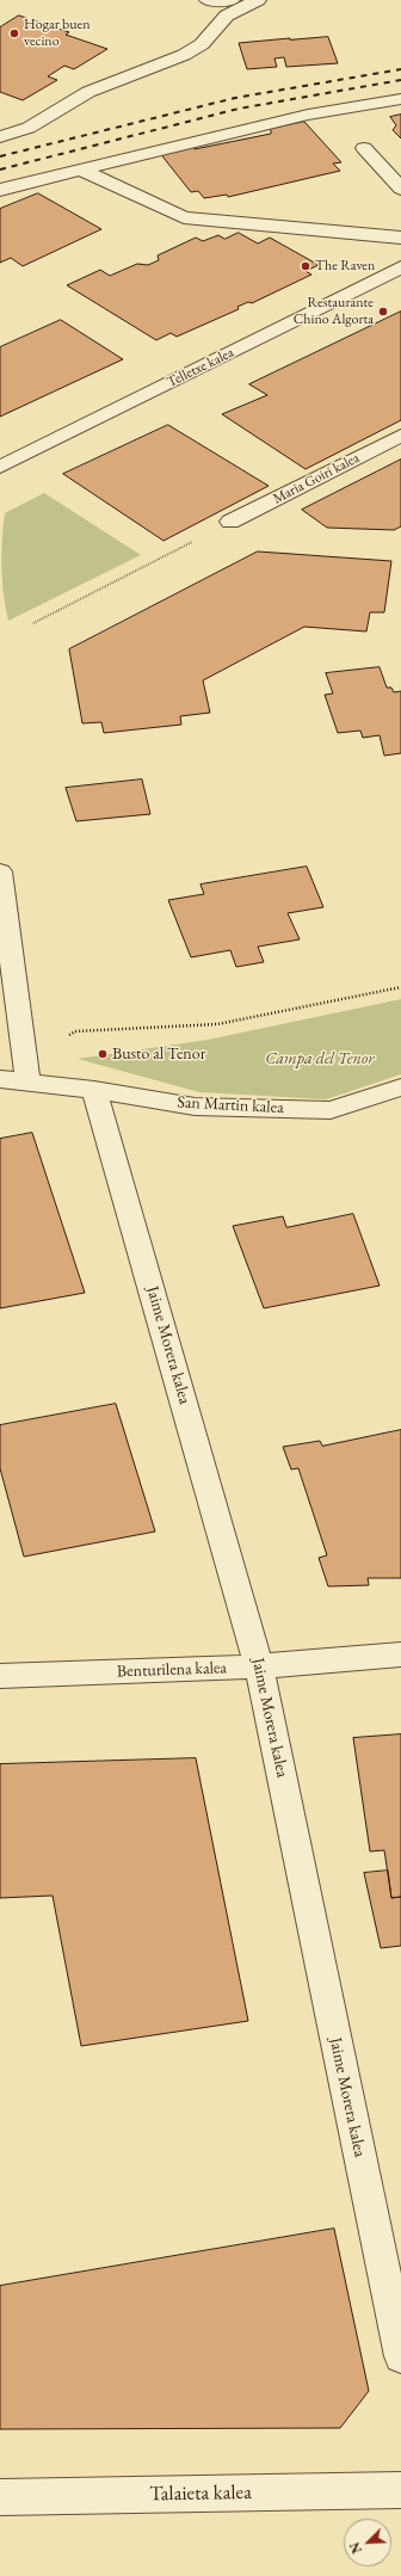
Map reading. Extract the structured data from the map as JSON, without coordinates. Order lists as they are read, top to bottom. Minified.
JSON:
{"streets":{"street":["Telletxe kalea","Maria Goiri kalea","San Martin kalea","Jaime Morera kalea","Benturilena kalea","Talaieta kalea"]},"crossings":[["San Martin kalea","Jaime Morera kalea"],["Jaime Morera kalea","Benturilena kalea"]],"parks":["Campa del Tenor"],"places":["Hogar buen vecino","The Raven","Restaurante Chino Algorta","Busto al Tenor"],"north":"bottom left"}
